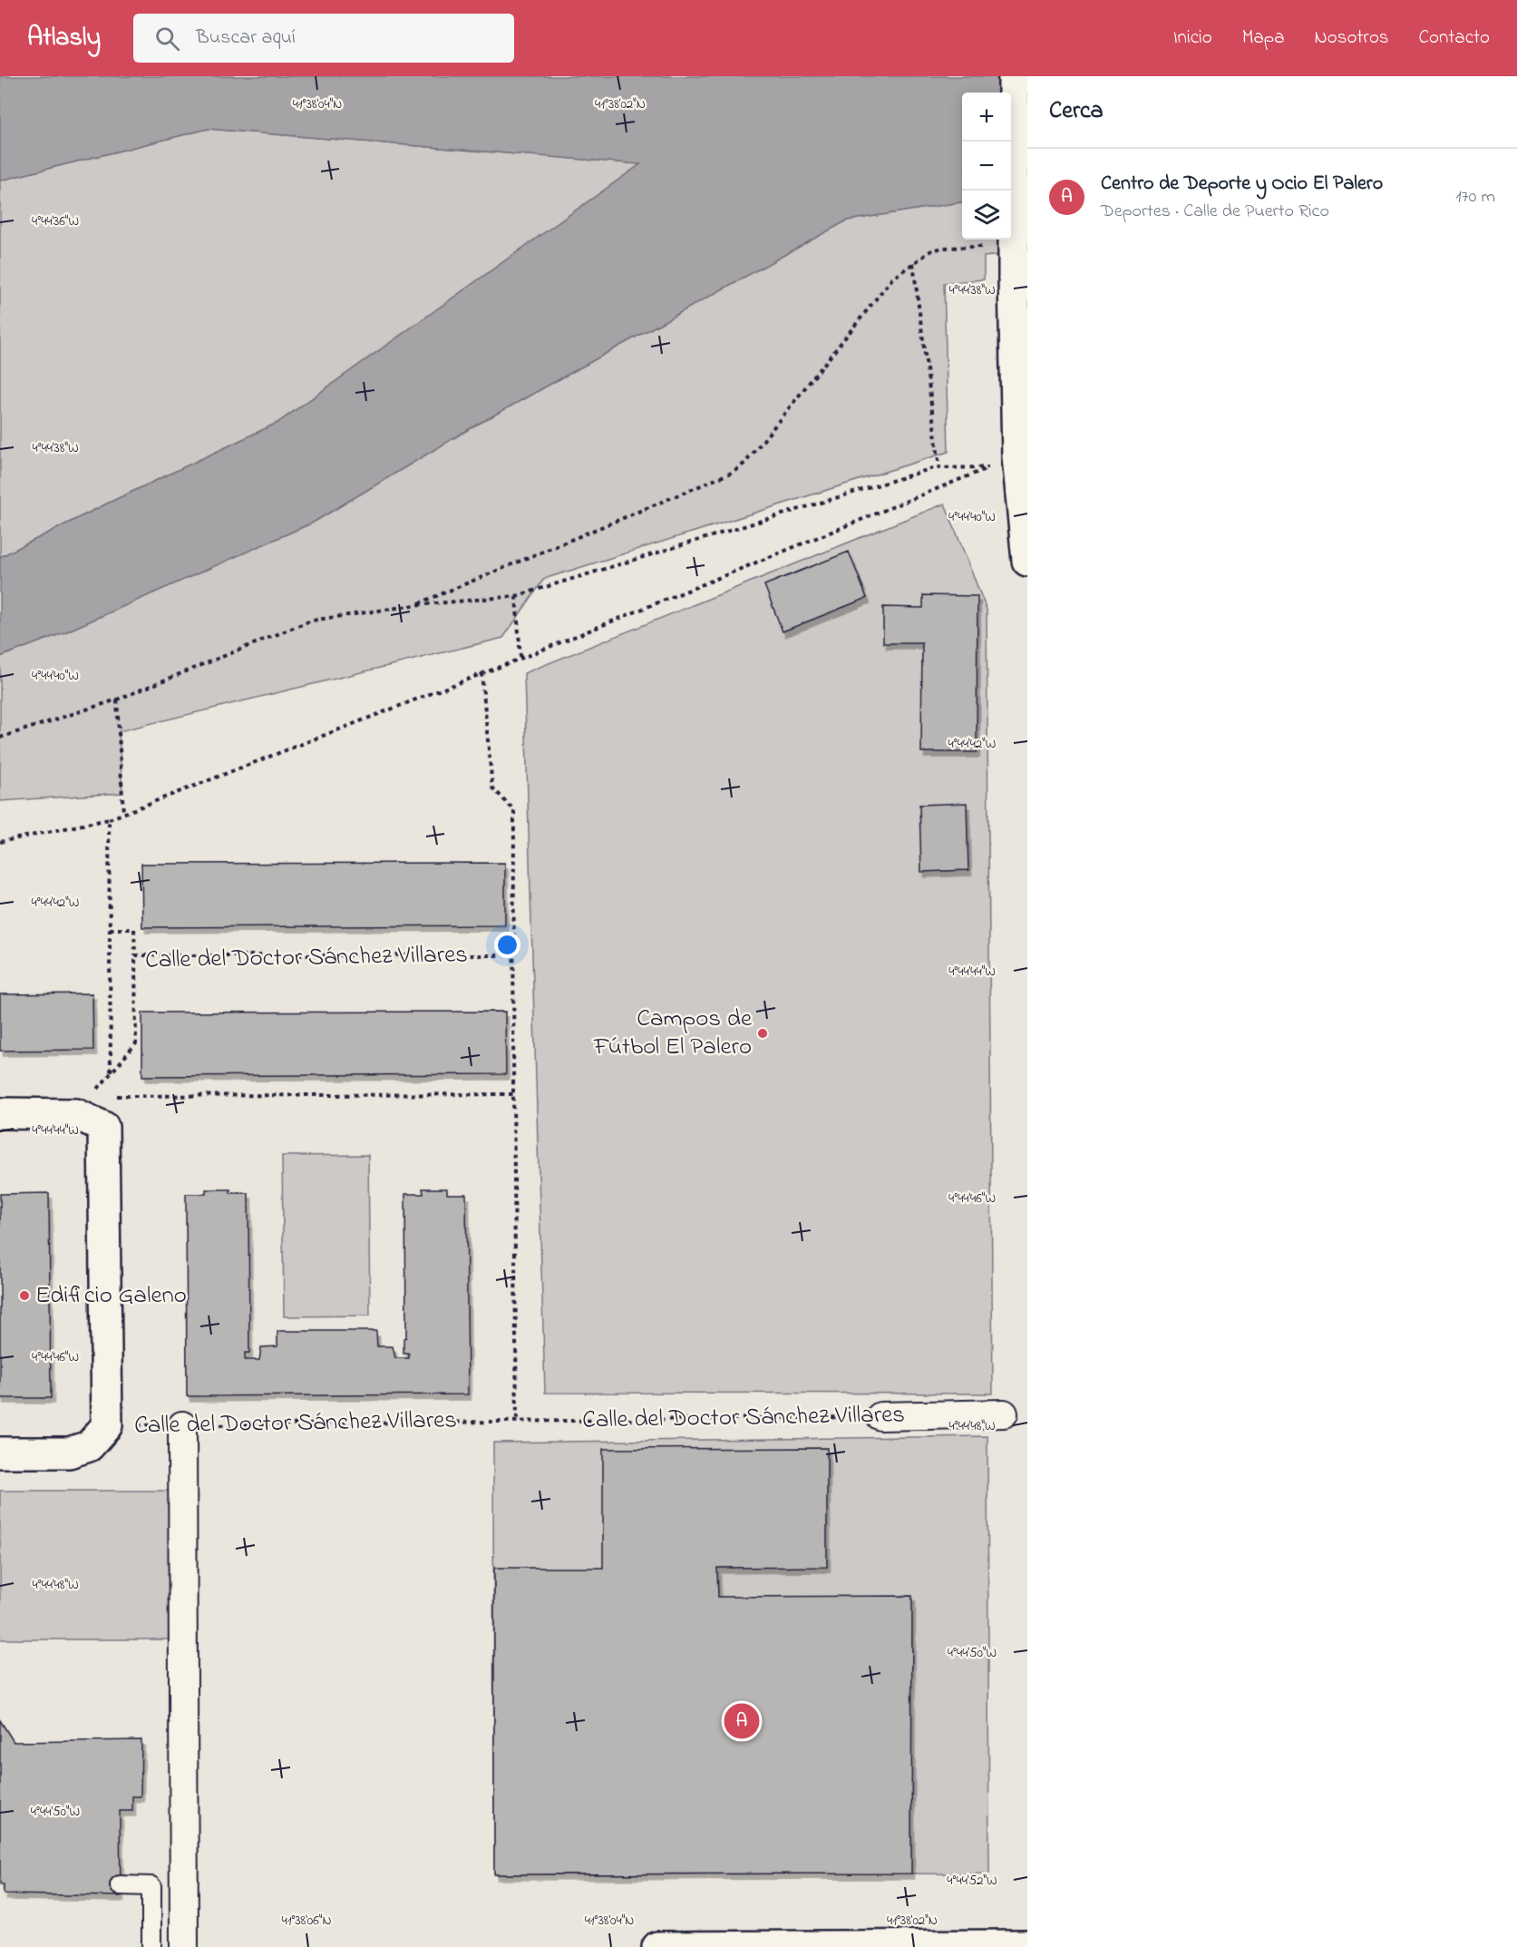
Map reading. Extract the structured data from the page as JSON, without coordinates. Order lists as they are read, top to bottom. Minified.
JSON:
{"streets":{"street":["Calle del Doctor Sánchez Villares"]},"places":["Campos de Fútbol El Palero","Edificio Galeno"],"page":{"header":"Atlasly","search":"Buscar aquí","nav":["Inicio","Mapa","Nosotros","Contacto"],"heading":"Cerca","map_buttons":["+","−"],"list":[{"mark":"A","name":"Centro de Deporte y Ocio El Palero","note":"Deportes · Calle de Puerto Rico","value":"170 m"}],"pins":"A"},"coordinates":["41°38'04\"N","41°38'02\"N","4°44'36\"W","4°44'38\"W","4°44'40\"W","4°44'42\"W","4°44'44\"W","4°44'46\"W","4°44'48\"W","4°44'50\"W","4°44'52\"W","41°38'06\"N"]}
